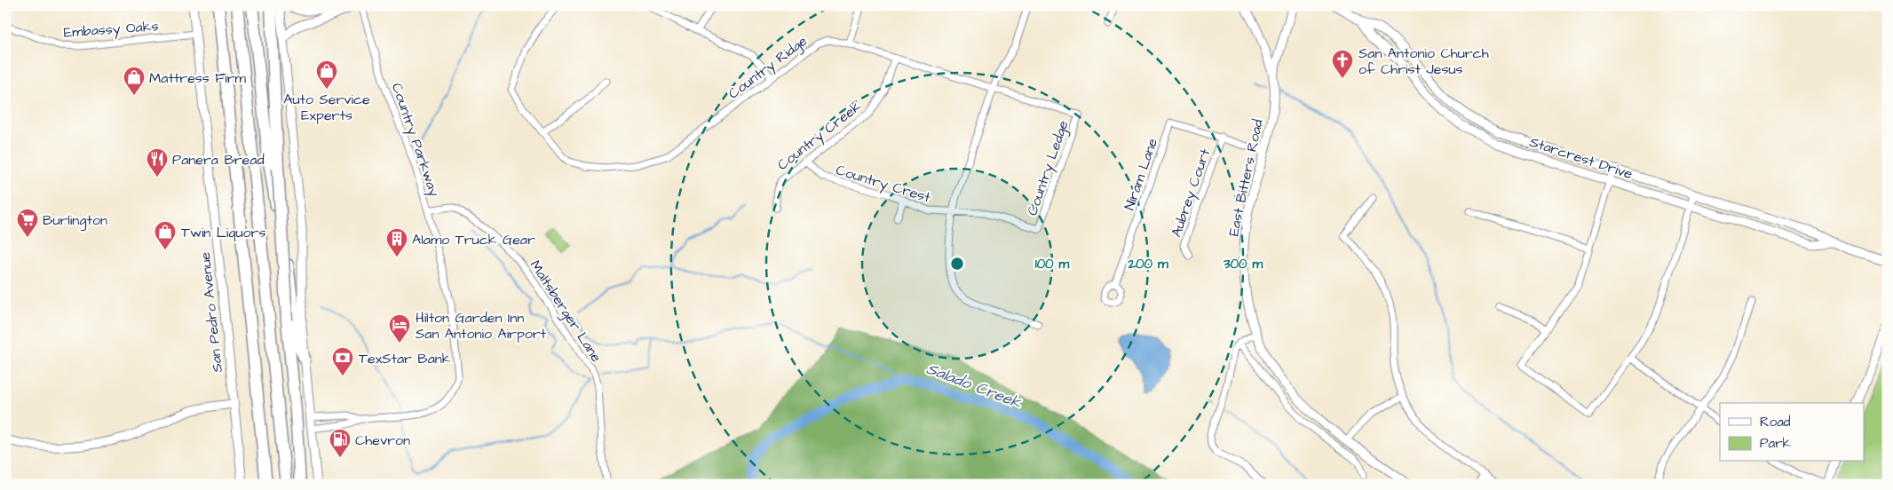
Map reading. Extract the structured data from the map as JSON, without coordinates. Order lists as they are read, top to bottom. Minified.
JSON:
{"streets":{"main road":["Starcrest Drive","East Bitters Road","San Pedro Avenue"],"street":["Embassy Oaks","Country Ridge","Country Creek","Country Parkway","Country Ledge","Niram Lane","Country Crest","Aubrey Court","Maltsberger Lane"]},"crossings":[["Embassy Oaks","San Pedro Avenue"],["Country Ridge","Country Creek"],["Country Ridge","Country Ledge"],["Country Creek","Country Crest"],["Country Parkway","Maltsberger Lane"],["Country Ledge","Country Crest"],["Niram Lane","Aubrey Court"]],"water":["Salado Creek"],"places":{"church":["San Antonio Church of Christ Jesus"],"shop":["Auto Service Experts","Mattress Firm","Twin Liquors"],"restaurant":["Panera Bread"],"supermarket":["Burlington"],"building":["Alamo Truck Gear"],"hotel":["Hilton Garden Inn San Antonio Airport"],"bank":["TexStar Bank"],"fuel station":["Chevron"]},"legend":["Road","Park"],"rings":["100 m","200 m","300 m"]}
